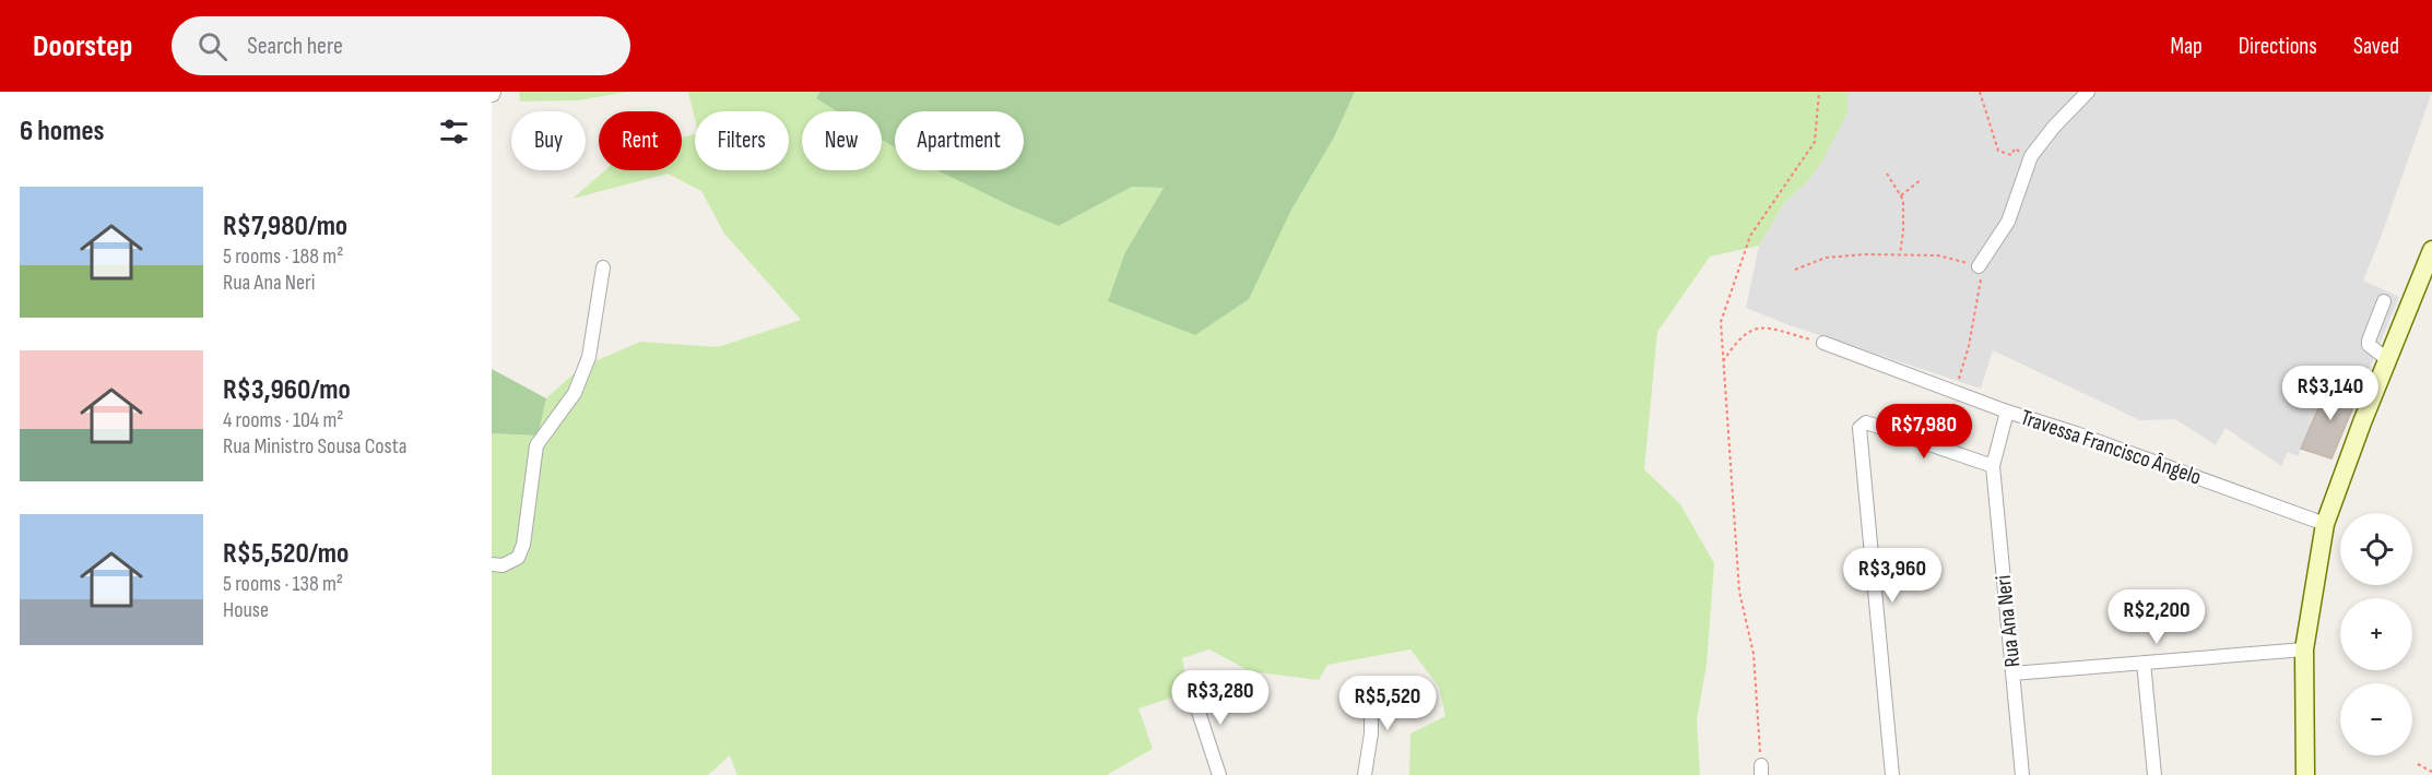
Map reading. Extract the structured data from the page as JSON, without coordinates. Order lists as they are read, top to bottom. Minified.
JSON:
{"streets":{"street":["Travessa Francisco Ângelo","Rua Ana Neri"]},"crossings":[["Travessa Francisco Ângelo","Rua Ana Neri"]],"page":{"header":"Doorstep","search":"Search here","nav":["Map","Directions","Saved"],"heading":"6 homes","chip":["Buy","Rent","Filters","New","Apartment"],"list":[{"name":"R$7,980/mo","note":"5 rooms · 188 m² · Rua Ana Neri"},{"name":"R$3,960/mo","note":"4 rooms · 104 m² · Rua Ministro Sousa Costa"},{"name":"R$5,520/mo","note":"5 rooms · 138 m² · House"}],"price":["R$3,140","R$7,980","R$3,960","R$2,200","R$3,280","R$5,520"],"map_buttons":["+","−"]}}
